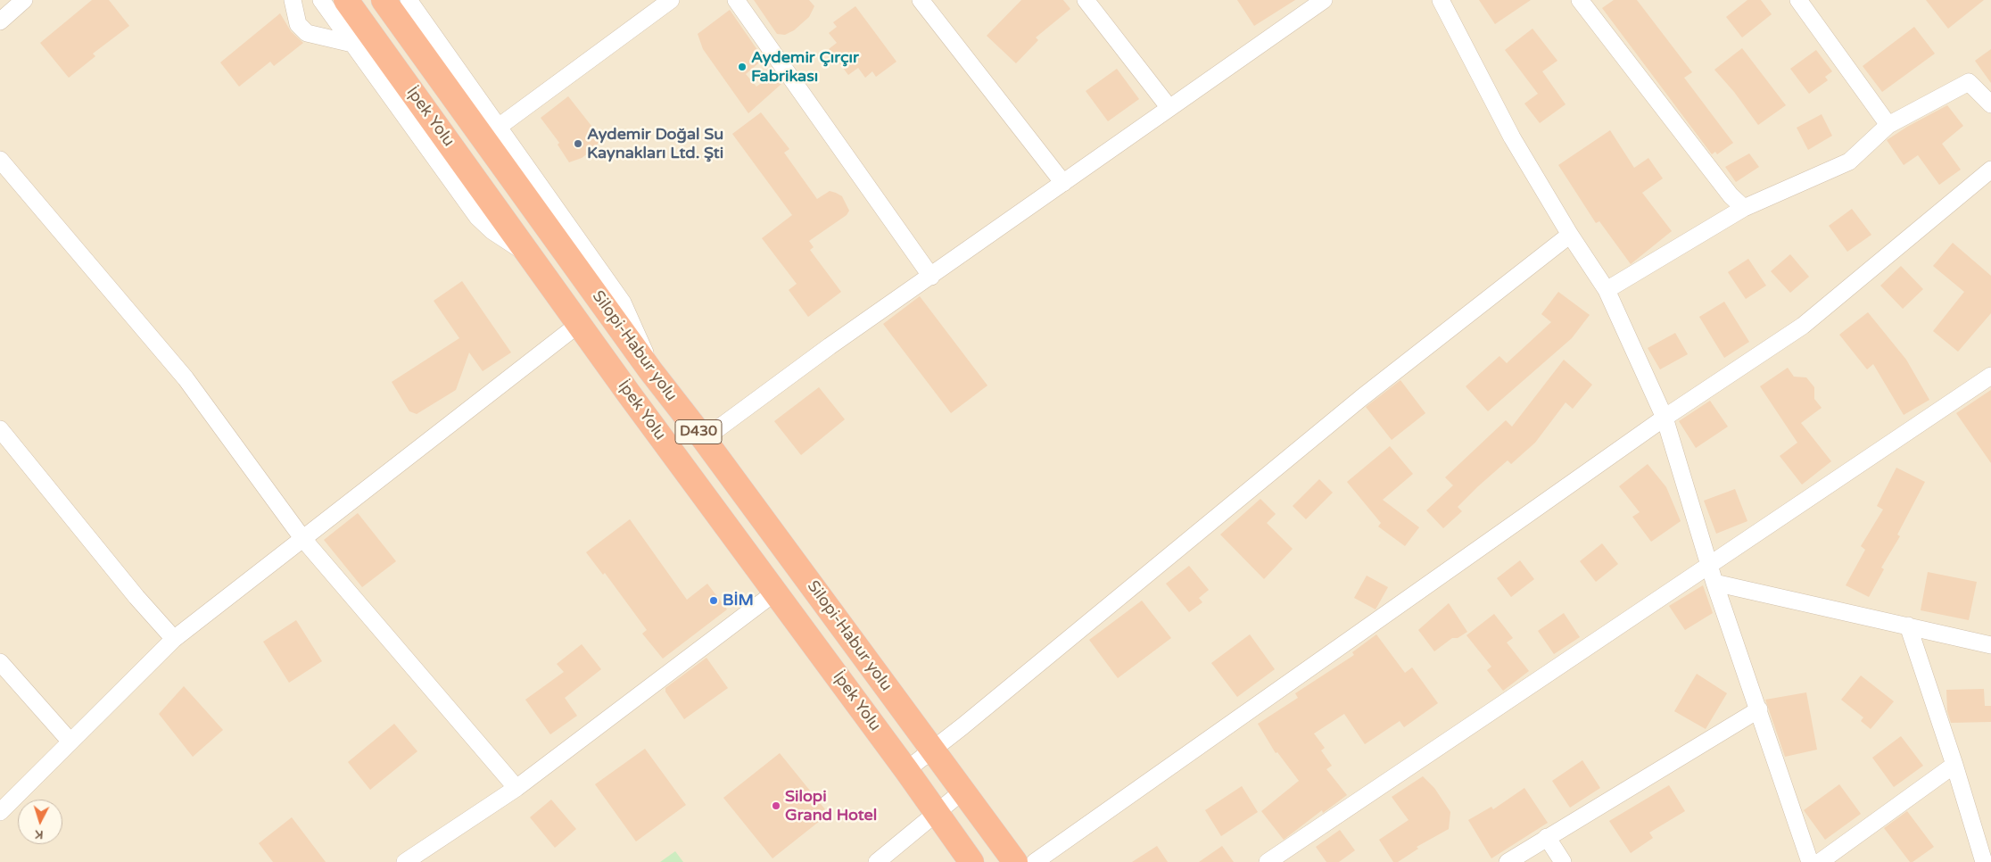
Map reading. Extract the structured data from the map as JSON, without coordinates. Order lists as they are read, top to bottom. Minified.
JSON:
{"streets":{"highway":["İpek Yolu","Silopi-Habur yolu","D430"]},"places":["Aydemir Çırçır Fabrikası","Aydemir Doğal Su Kaynakları Ltd. Şti","BİM","Silopi Grand Hotel"],"north":"bottom"}
